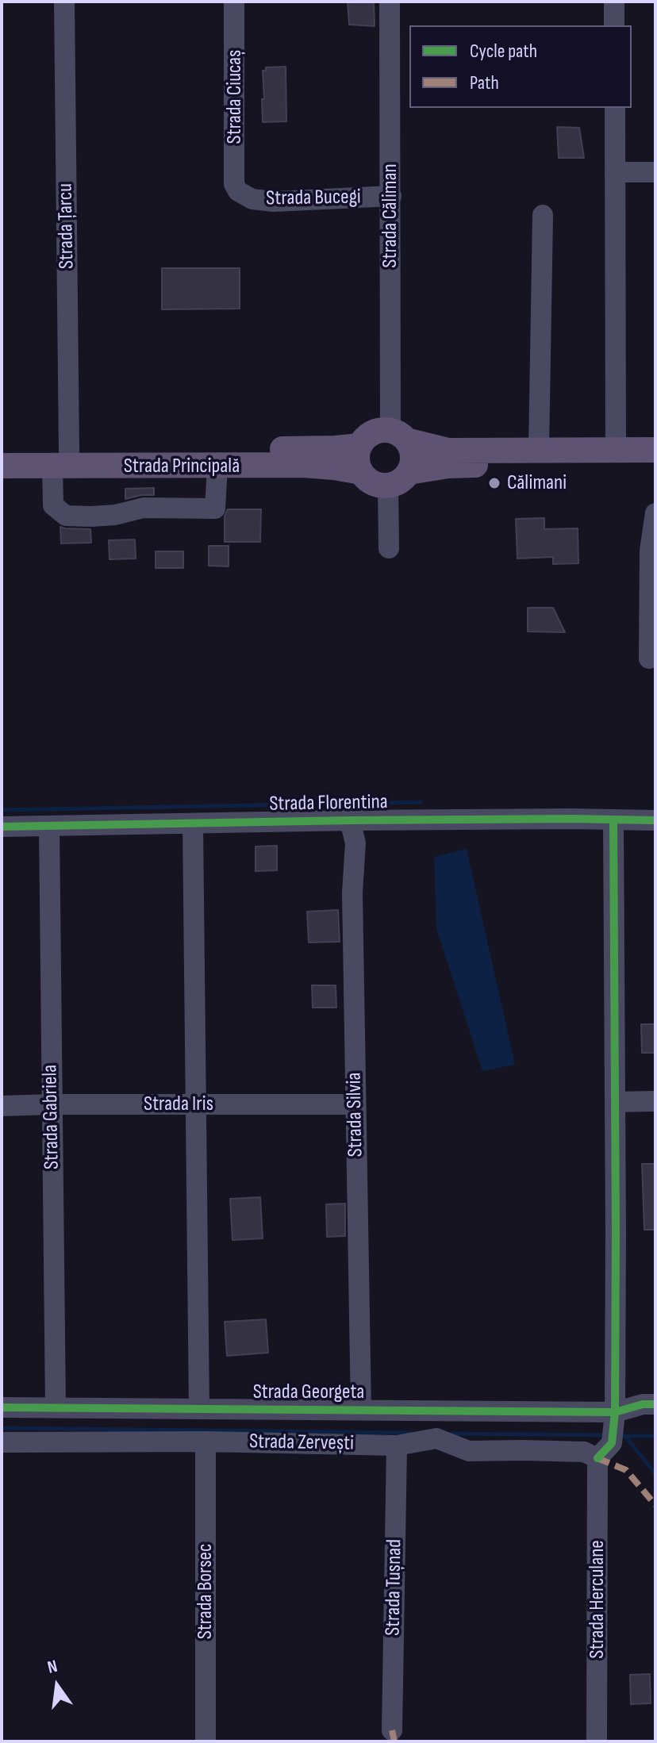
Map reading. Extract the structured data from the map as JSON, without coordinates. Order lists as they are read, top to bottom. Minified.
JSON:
{"streets":{"main road":["Strada Principală"],"street":["Strada Ciucaș","Strada Bucegi","Strada Căliman","Strada Țarcu","Strada Florentina","Strada Iris","Strada Silvia","Strada Gabriela","Strada Georgeta","Strada Zervești","Strada Tușnad","Strada Borsec","Strada Herculane"]},"crossings":[["Strada Ciucaș","Strada Bucegi"],["Strada Bucegi","Strada Căliman"],["Strada Căliman","Strada Principală"],["Strada Țarcu","Strada Principală"],["Strada Florentina","Strada Silvia"],["Strada Florentina","Strada Gabriela"],["Strada Florentina","Strada Herculane"],["Strada Iris","Strada Silvia"],["Strada Iris","Strada Gabriela"],["Strada Silvia","Strada Georgeta"],["Strada Gabriela","Strada Georgeta"],["Strada Georgeta","Strada Herculane"],["Strada Zervești","Strada Tușnad"],["Strada Zervești","Strada Borsec"],["Strada Zervești","Strada Herculane"]],"places":["Călimani"],"legend":["Cycle path","Path"],"north":"top"}
